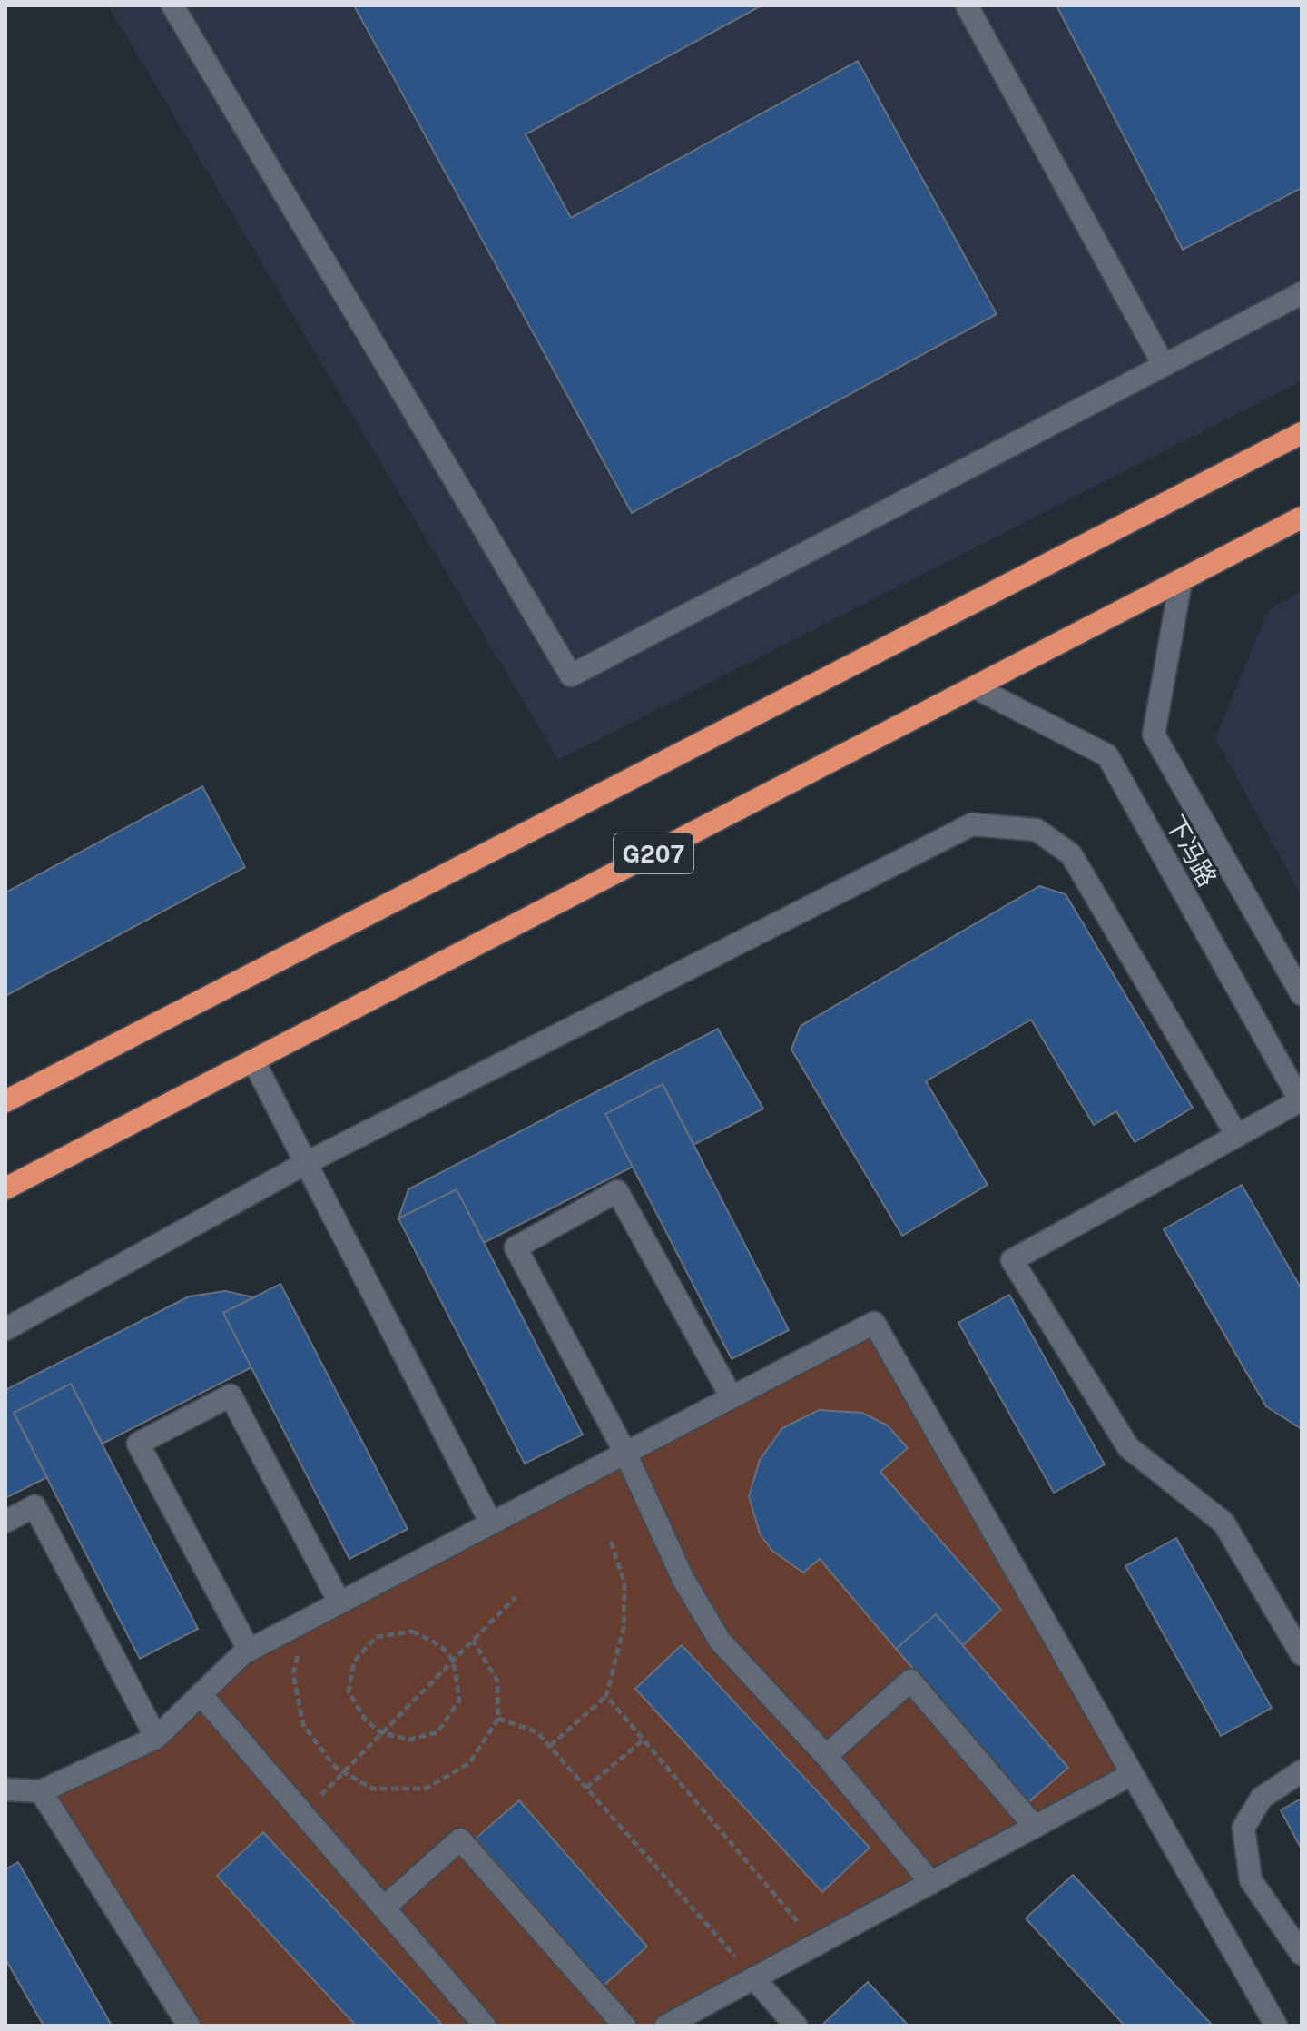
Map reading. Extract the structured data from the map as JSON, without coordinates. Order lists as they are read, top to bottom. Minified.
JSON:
{"streets":{"highway":["G207"],"street":["下冯路"]},"crossings":[["下冯路","G207"]]}
